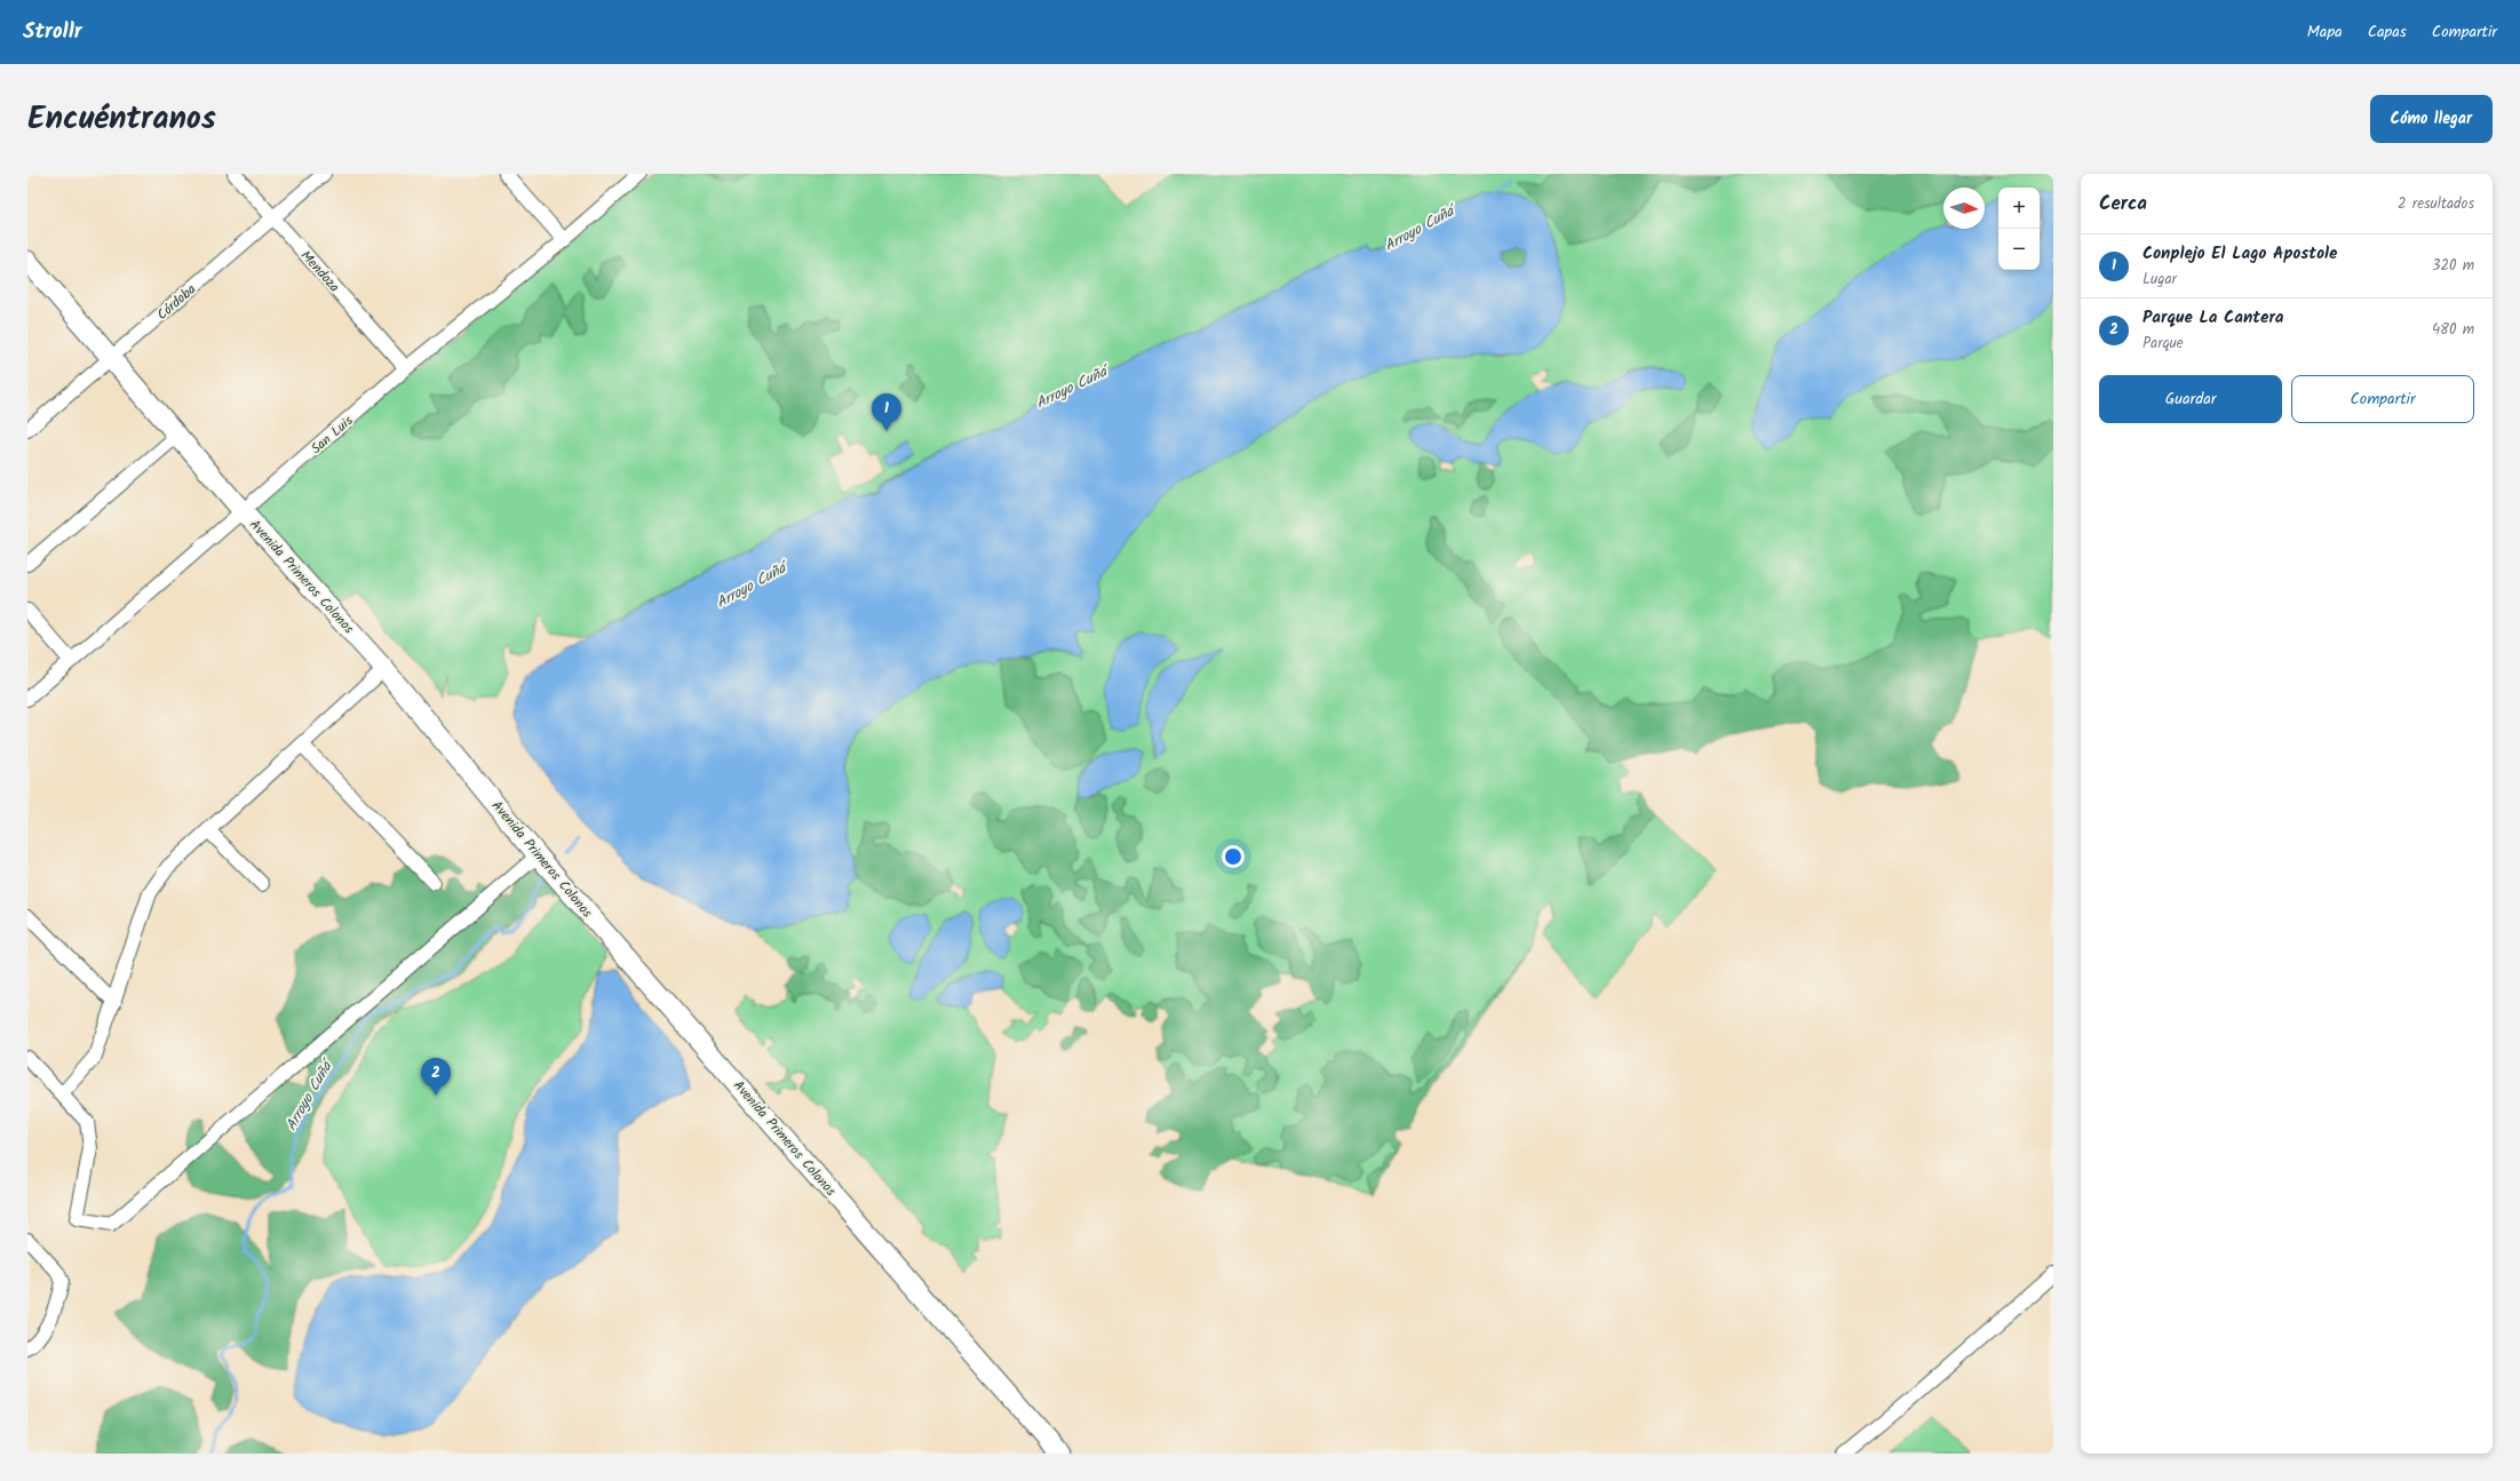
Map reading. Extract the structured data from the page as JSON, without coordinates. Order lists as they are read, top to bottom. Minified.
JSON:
{"streets":{"street":["Mendoza","Córdoba","San Luis","Avenida Primeros Colonos"]},"crossings":[["Mendoza","Córdoba"],["Mendoza","San Luis"],["Córdoba","Avenida Primeros Colonos"],["San Luis","Avenida Primeros Colonos"]],"water":["Arroyo Cuñá"],"north":"right","page":{"header":"Strollr","nav":["Mapa","Capas","Compartir"],"title":"Encuéntranos","buttons":["Cómo llegar",["Guardar","Compartir"]],"heading":["Cerca","2 resultados"],"map_buttons":["+","−"],"list":[{"mark":"1","name":"Conplejo El Lago Apostole","note":"Lugar","value":"320 m"},{"mark":"2","name":"Parque La Cantera","note":"Parque","value":"480 m"}],"pins":["1","2"]}}
